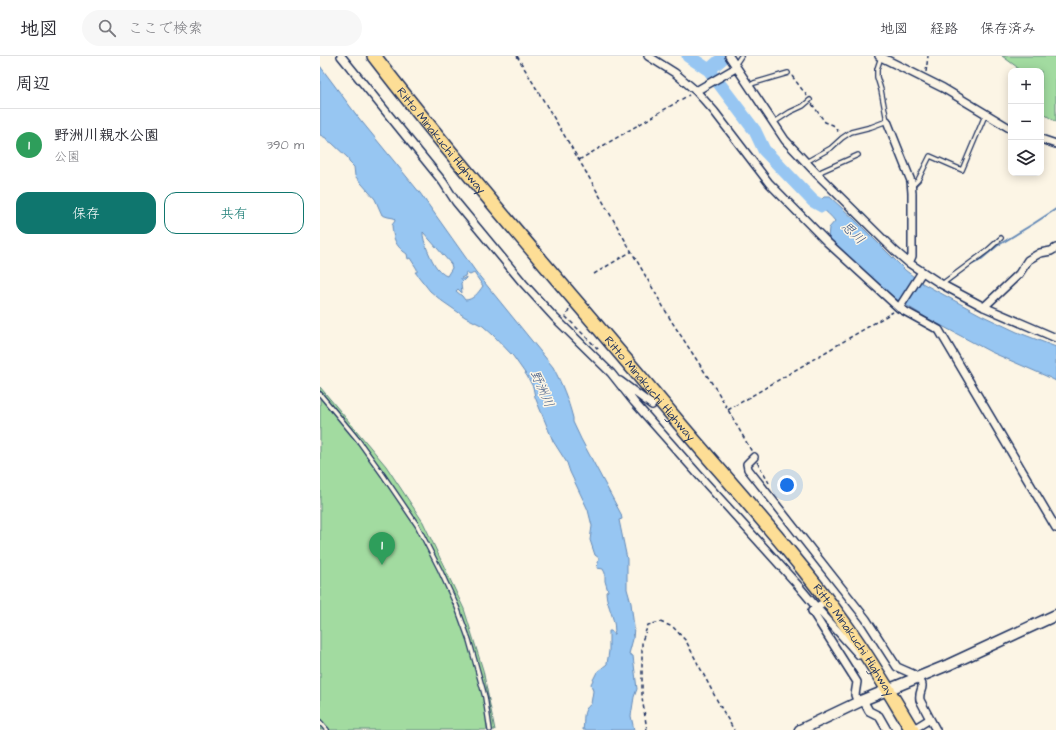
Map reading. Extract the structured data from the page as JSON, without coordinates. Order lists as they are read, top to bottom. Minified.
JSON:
{"streets":{"highway":["Ritto Minakuchi Highway"]},"water":["思川","野洲川"],"page":{"header":"地図","search":"ここで検索","nav":["地図","経路","保存済み"],"heading":"周辺","map_buttons":["+","−"],"list":[{"mark":"1","name":"野洲川親水公園","note":"公園","value":"390 m"}],"buttons":["保存","共有"],"pins":"1"}}
